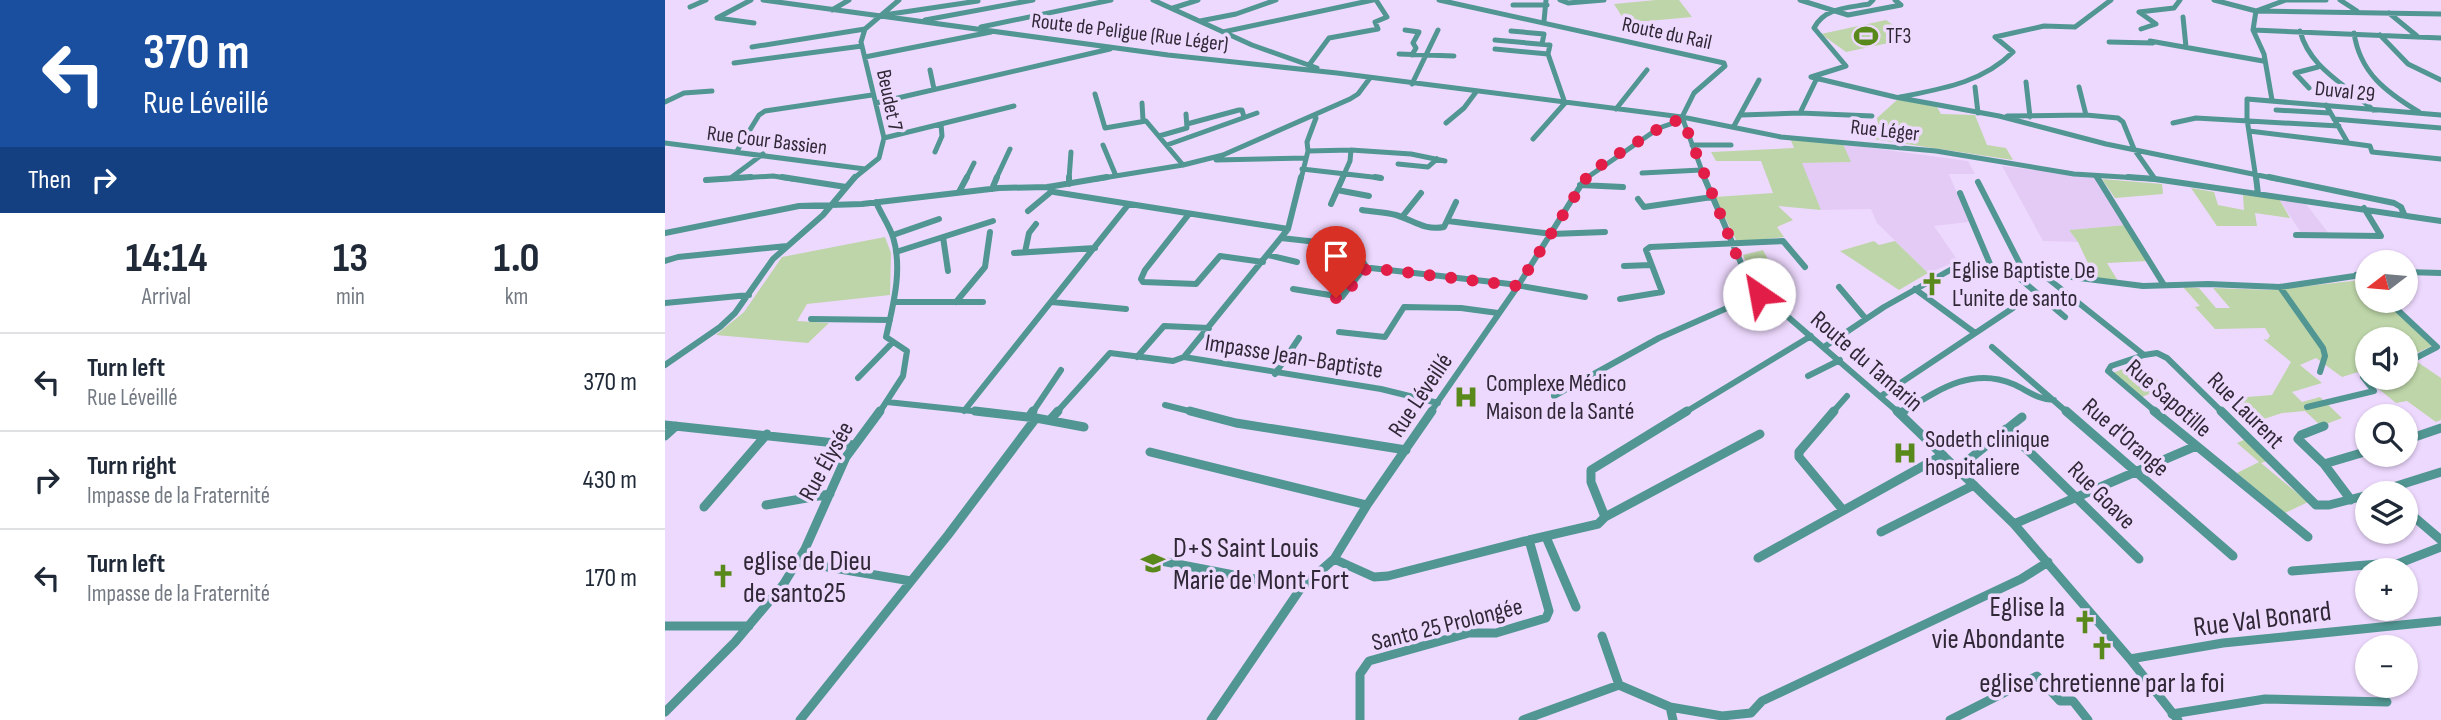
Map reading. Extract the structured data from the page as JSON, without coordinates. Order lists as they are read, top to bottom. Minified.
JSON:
{"streets":{"street":["Route de Peligue (Rue Léger)","Route du Rail","Duval 29","Beudet 7","Rue Léger","Rue Cour Bassien","Impasse Jean-Baptiste","Route du Tamarin","Rue Léveillé","Rue Sapotille","Rue Laurent","Rue d'Orange","Rue Élysée","Rue Goave","Rue Val Bonard","Santo 25 Prolongée"]},"crossings":[["Route de Peligue (Rue Léger)","Rue Léger"],["Route du Rail","Rue Léger"],["Route du Rail","Route du Tamarin"],["Route du Rail","Rue Léveillé"],["Beudet 7","Rue Cour Bassien"],["Rue Léger","Route du Tamarin"],["Rue Léger","Rue Léveillé"],["Impasse Jean-Baptiste","Rue Léveillé"],["Route du Tamarin","Rue Léveillé"],["Route du Tamarin","Rue Val Bonard"],["Rue Sapotille","Rue Laurent"]],"places":{"sports":["TF3"],"church":["Eglise Baptiste De L'unite de santo","eglise de Dieu de santo25","Eglise la vie Abondante","eglise chretienne par la foi"],"hospital":["Complexe Médico Maison de la Santé","Sodeth clinique hospitaliere"],"school or university":["D+S Saint Louis Marie de Mont Fort"]},"north":"left","page":{"turn":["370 m","Rue Léveillé"],"then":"Then","eta":["14:14","Arrival","13","min","1.0","km"],"map_buttons":["+","−"],"list":[{"name":"Turn left","note":"Rue Léveillé","value":"370 m"},{"name":"Turn right","note":"Impasse de la Fraternité","value":"430 m"},{"name":"Turn left","note":"Impasse de la Fraternité","value":"170 m"}]}}
